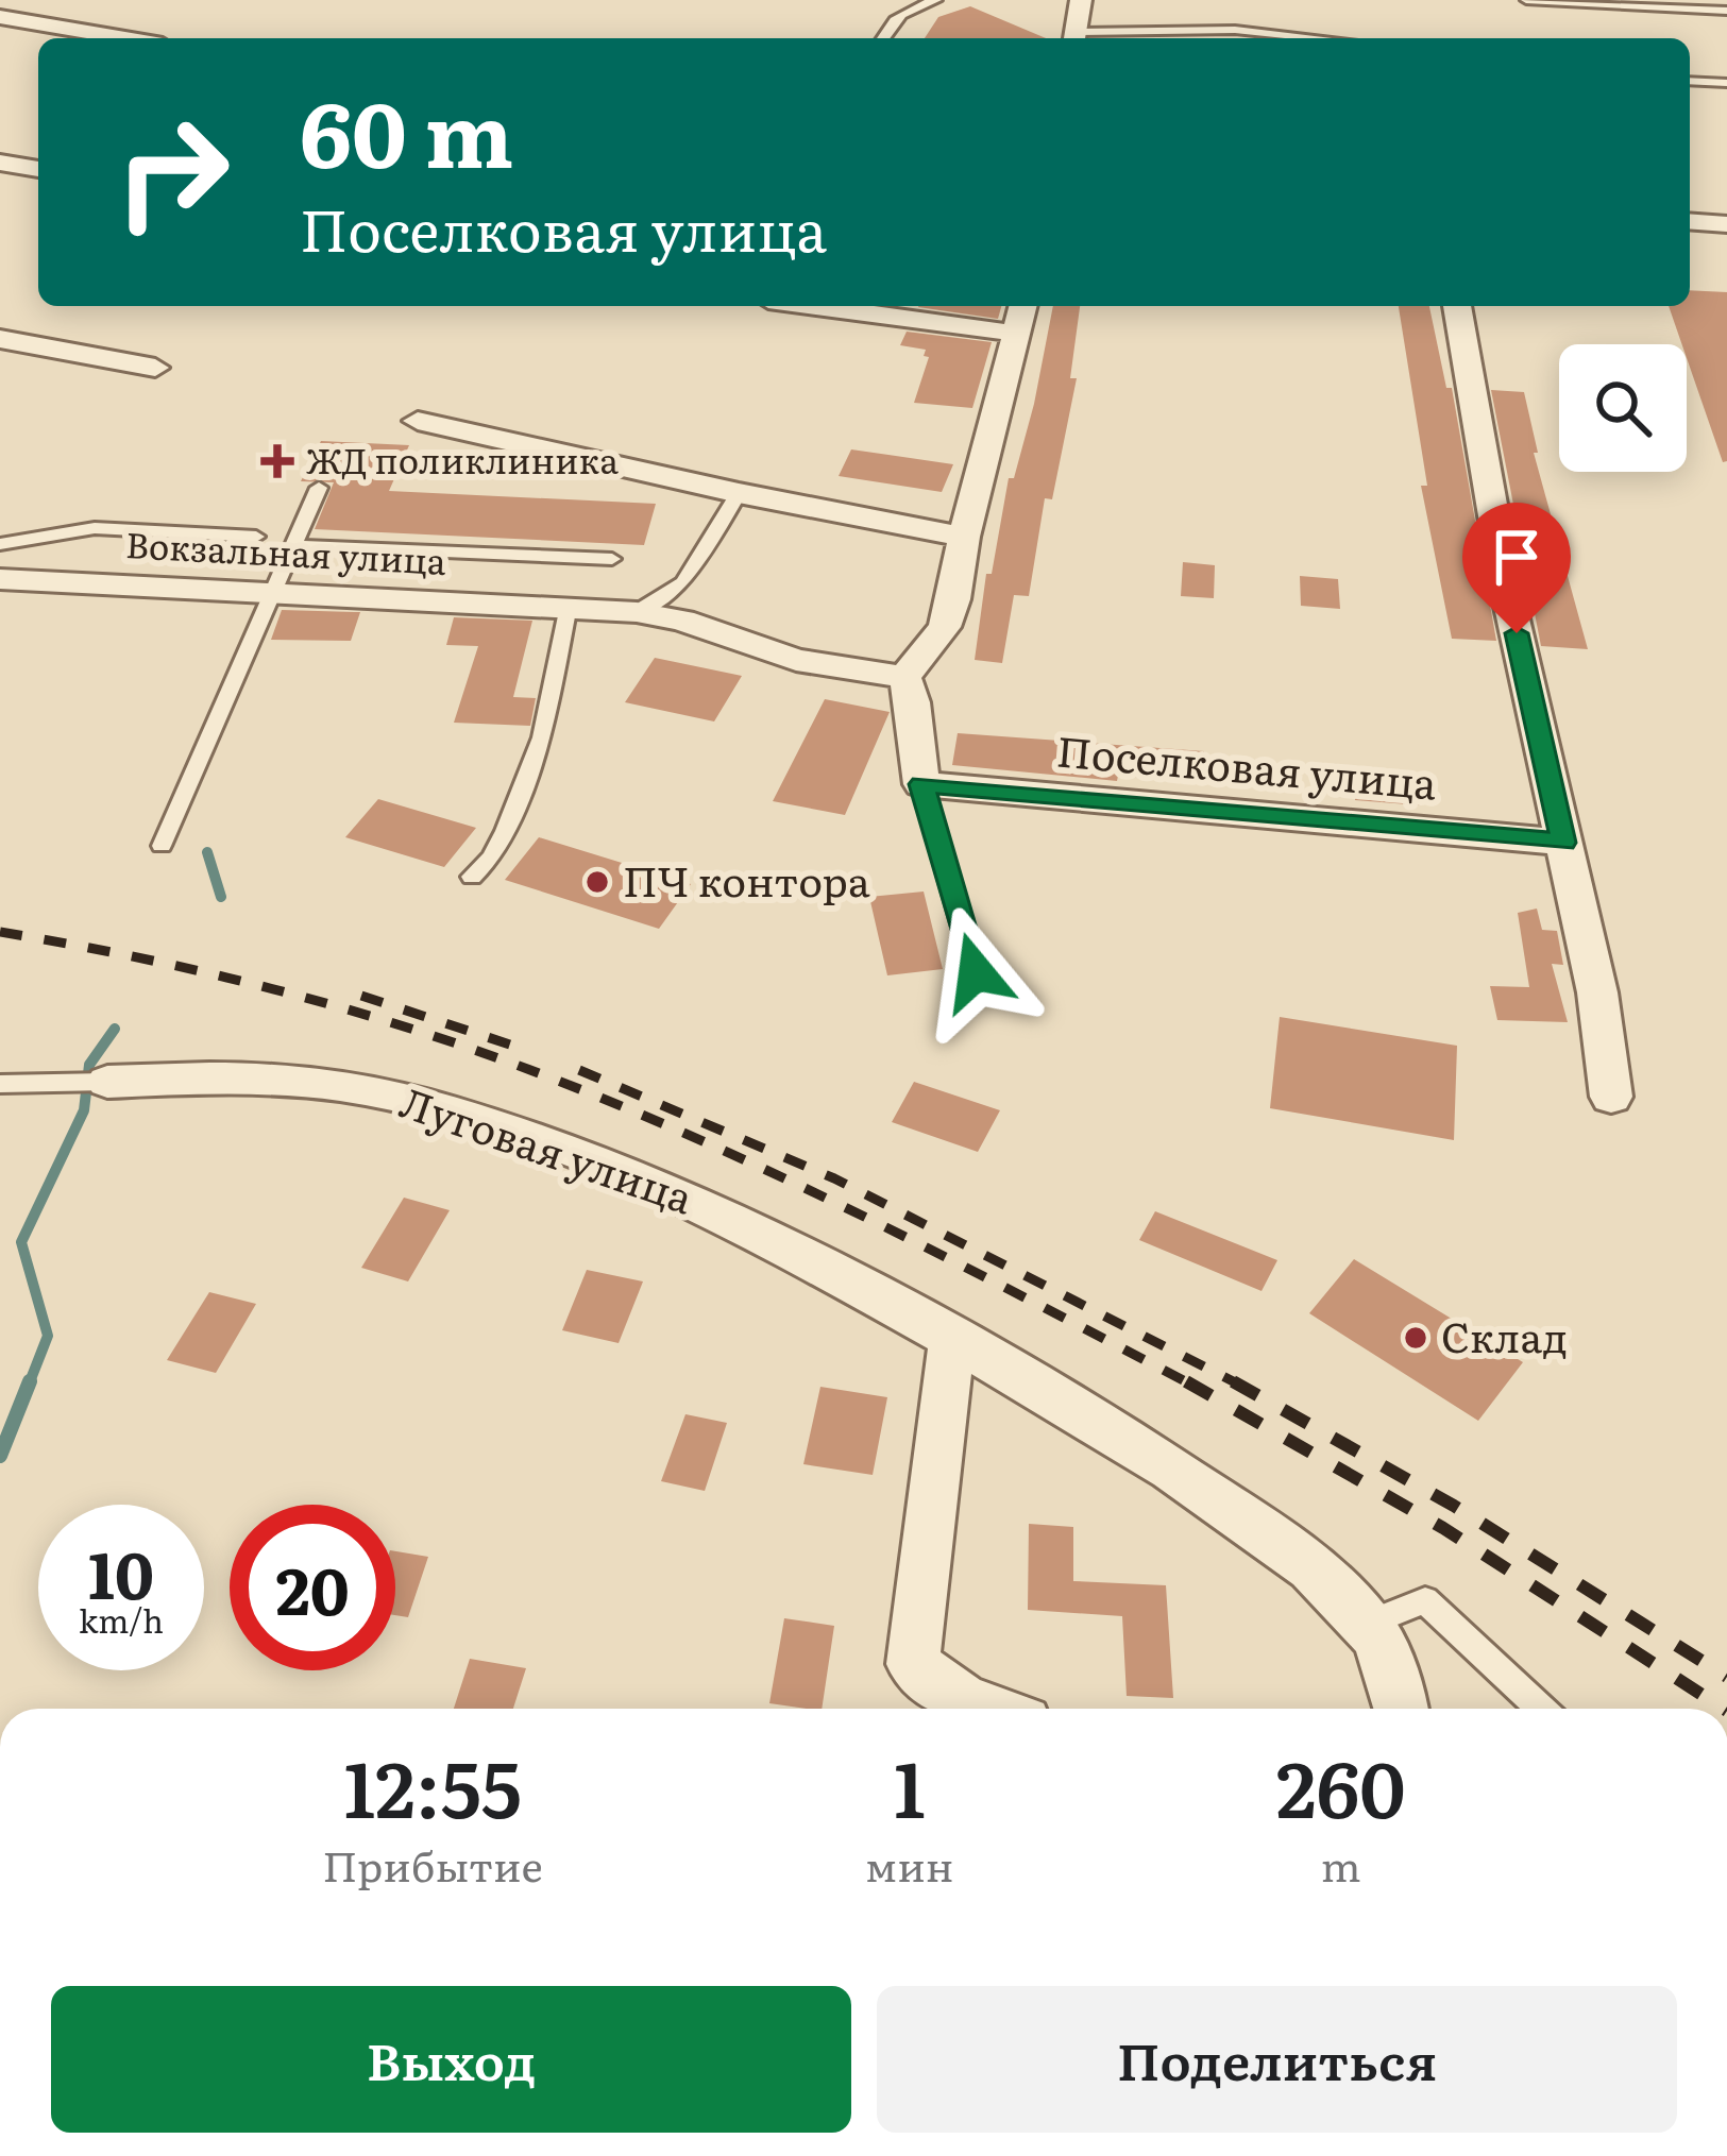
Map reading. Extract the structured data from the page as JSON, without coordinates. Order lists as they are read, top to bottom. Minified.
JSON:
{"streets":{"street":["Вокзальная улица","Поселковая улица","Луговая улица"]},"places":{"health":["ЖД поликлиника"],"other":["ПЧ контора","Склад"]},"page":{"turn":["60 m","Поселковая улица"],"speed":"10 km/h","limit":"20","eta":["12:55","Прибытие","1","мин","260","m"],"buttons":["Выход","Поделиться"]}}
